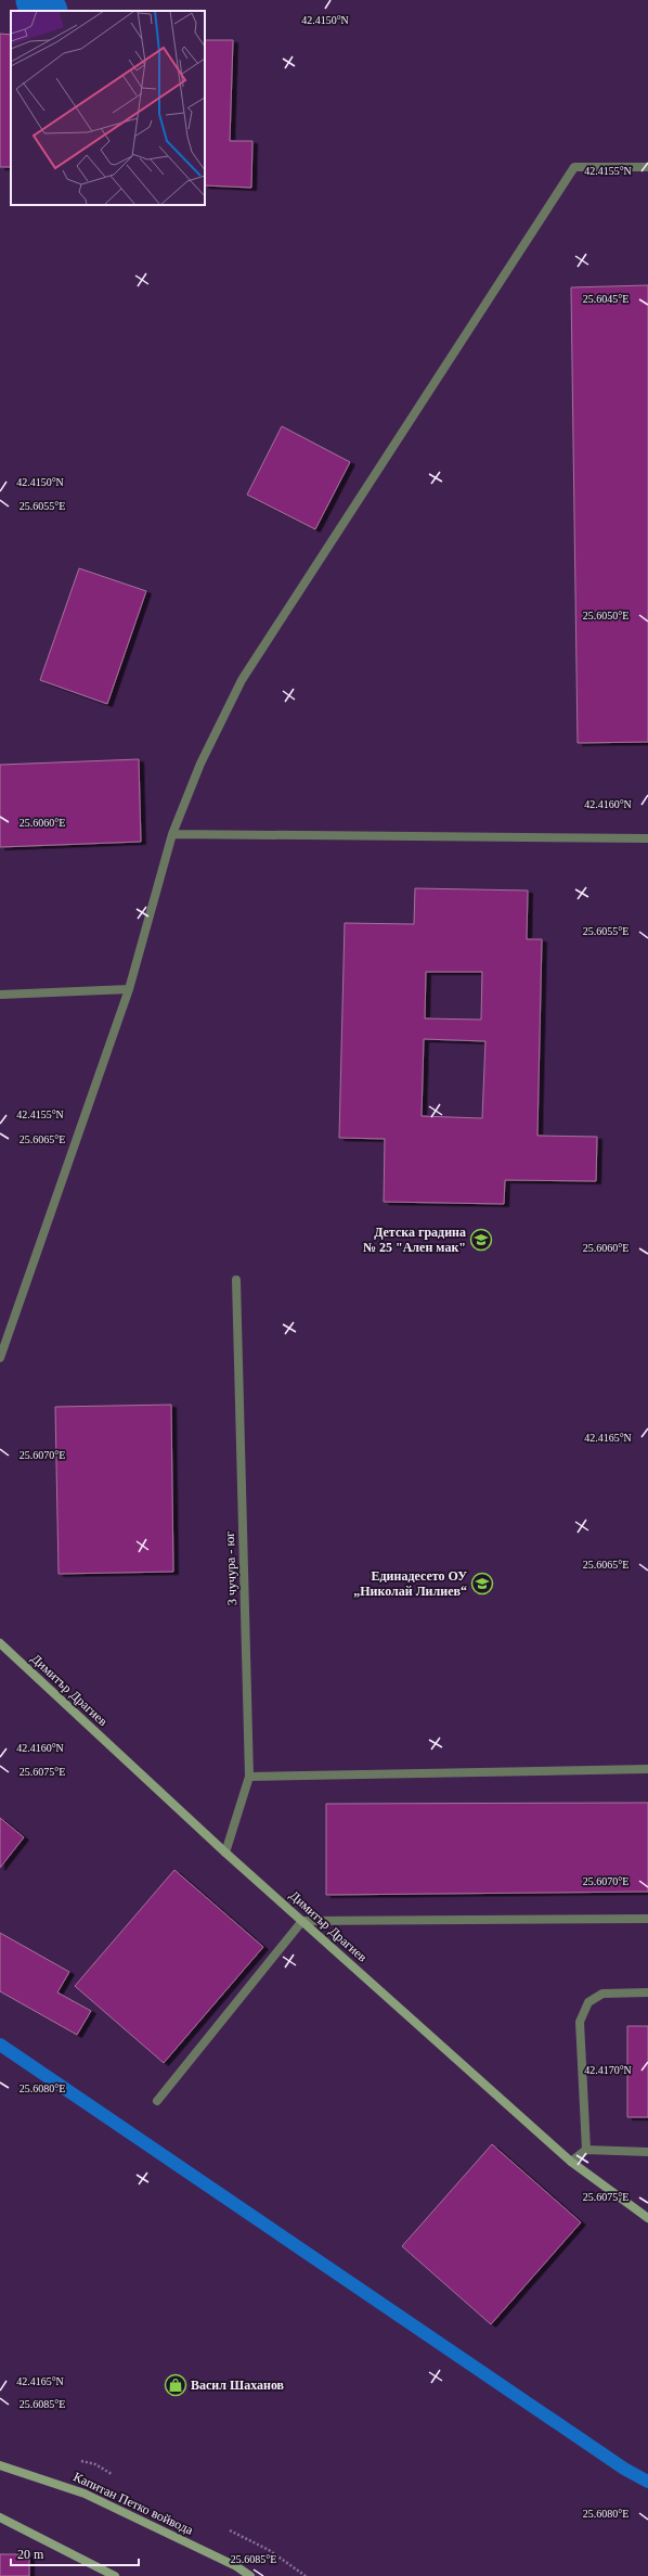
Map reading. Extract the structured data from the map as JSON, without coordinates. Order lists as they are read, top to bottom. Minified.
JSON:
{"streets":{"street":["3 чучура - юг","Димитър Драгиев","Капитан Петко войвода"]},"crossings":[["3 чучура - юг","Димитър Драгиев"]],"places":{"school or university":["Детска градина № 25 \"Ален мак\"","Единадесето ОУ „Николай Лилиев“"],"shop":["Васил Шаханов"]},"scale_bar":"20 m","coordinates":["42.4150°N","42.4155°N","25.6045°E","25.6055°E","25.6050°E","42.4160°N","25.6060°E","25.6065°E","42.4165°N","25.6070°E","25.6075°E","42.4170°N","25.6080°E","25.6085°E"]}
